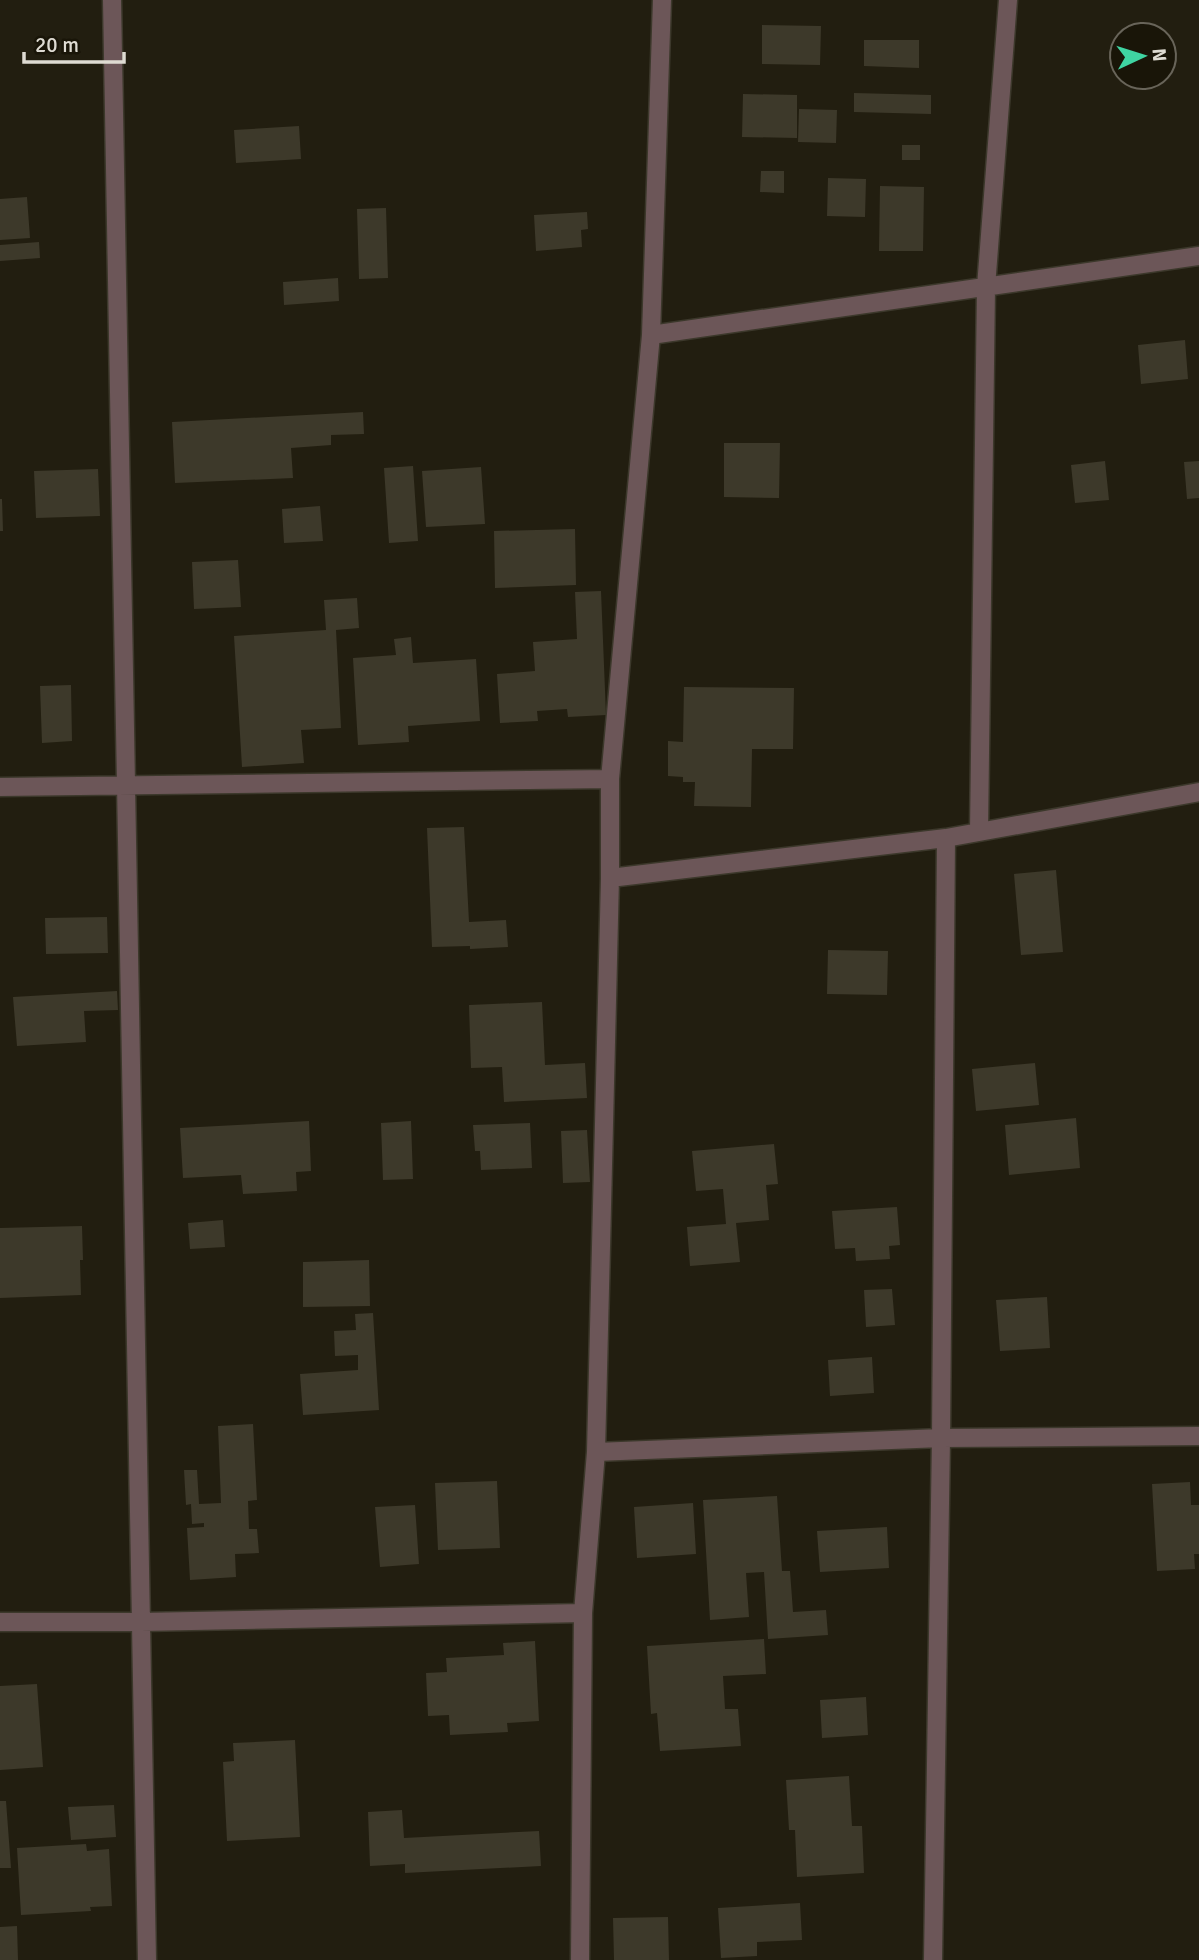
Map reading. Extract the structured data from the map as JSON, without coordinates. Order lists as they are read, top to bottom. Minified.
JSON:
{"scale_bar":"20 m","north":"right"}
